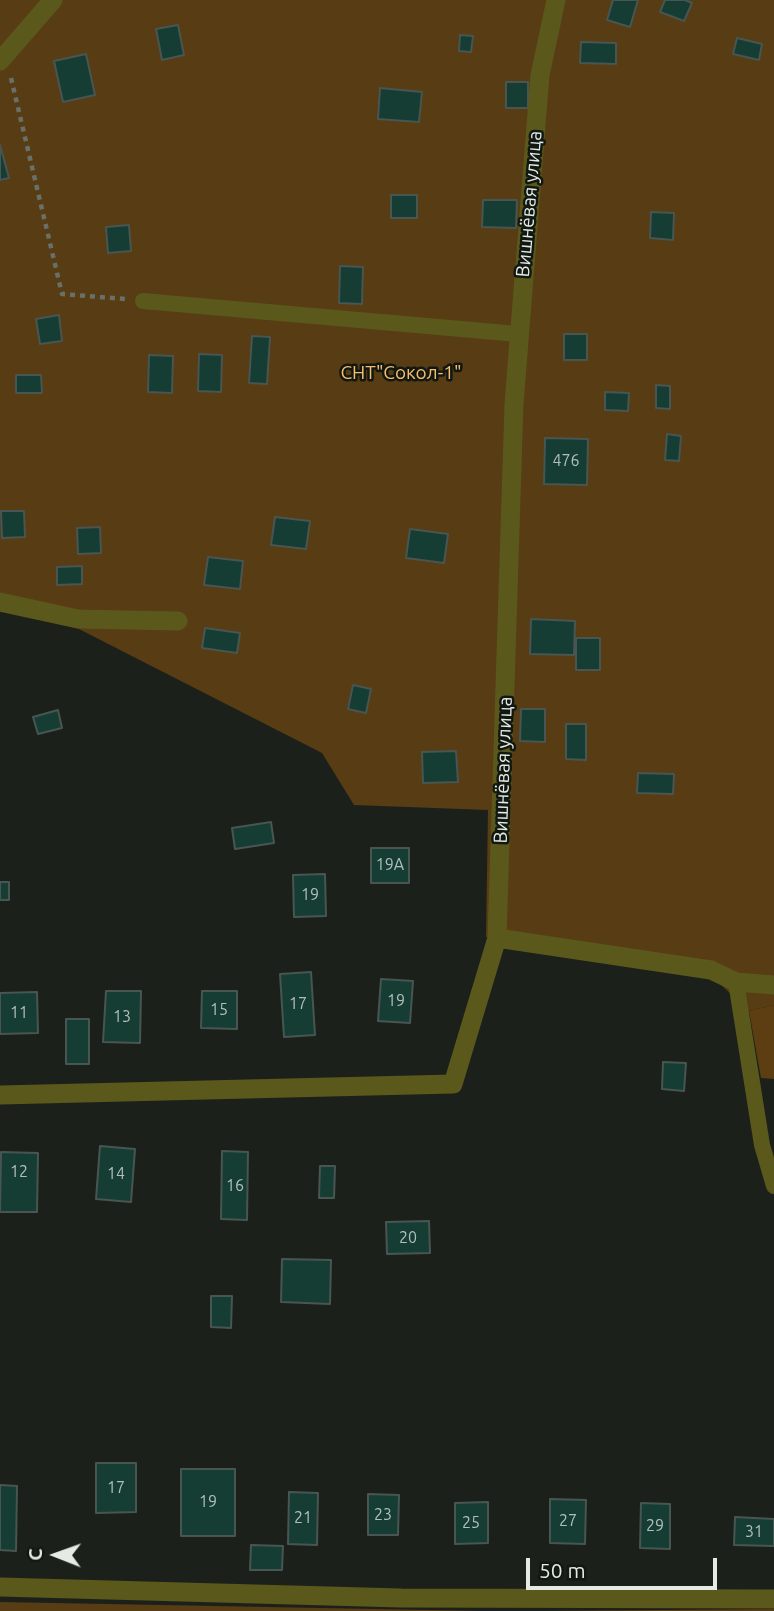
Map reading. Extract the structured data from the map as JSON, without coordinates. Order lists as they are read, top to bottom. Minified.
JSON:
{"streets":{"street":["Вишнёвая улица"]},"parks":["СНТ\"Сокол-1\""],"house_numbers":["476","19А","19","19","17","15","11","13","12","14","16","20","17","19","23","21","27","25","29","31"],"scale_bar":"50 m","north":"left"}
